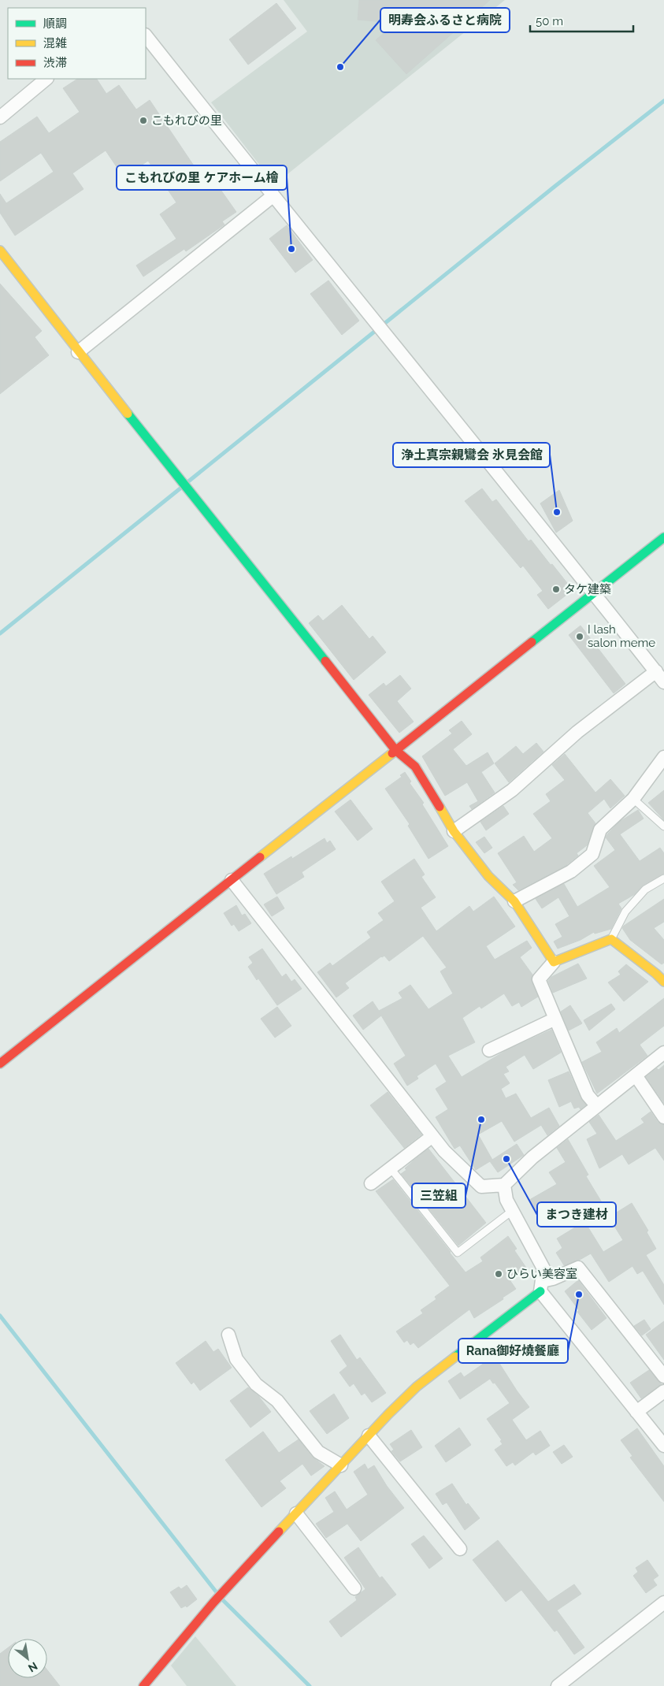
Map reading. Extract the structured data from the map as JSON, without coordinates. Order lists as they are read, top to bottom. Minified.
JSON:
{"places":["明寿会ふるさと病院","こもれびの里","こもれびの里 ケアホーム檜","浄土真宗親鸞会 氷見会館","タケ建築","I lash salon meme","三笠組","まつき建材","ひらい美容室","Rana御好燒餐廳"],"legend":["順調","混雑","渋滞"],"scale_bar":"50 m","north":"bottom right"}
